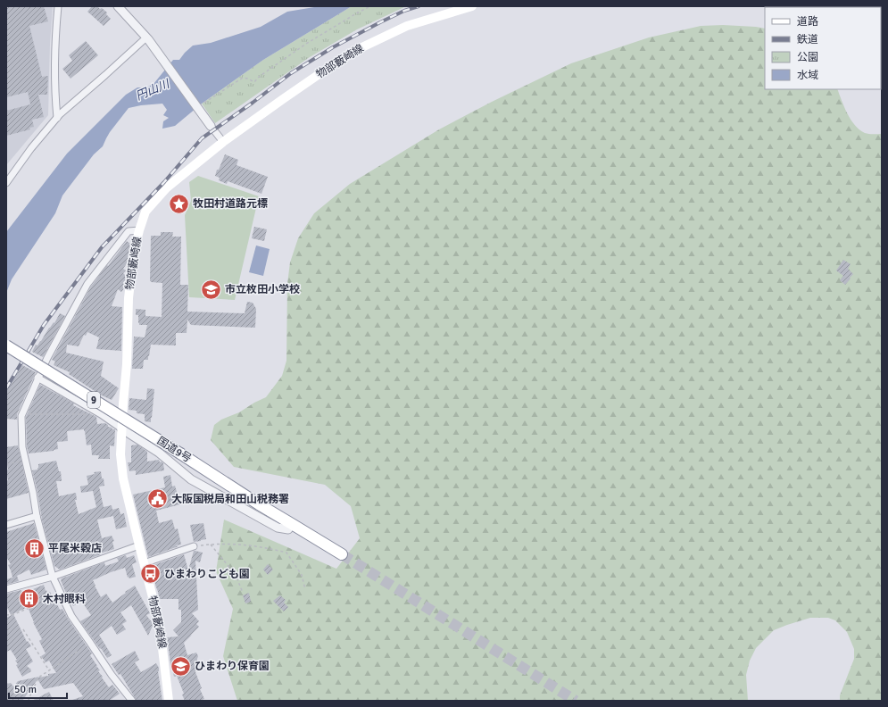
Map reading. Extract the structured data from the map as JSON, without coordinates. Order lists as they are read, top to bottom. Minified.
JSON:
{"streets":{"highway":["9","国道9号"],"main road":["物部藪崎線"]},"water":["円山川"],"places":{"place":["牧田村道路元標"],"school or university":["市立枚田小学校","ひまわり保育園"],"public building":["大阪国税局和田山税務署"],"building":["平尾米穀店","木村眼科"],"bus stop":["ひまわりこども園"]},"legend":["道路","鉄道","公園","水域"],"scale_bar":"50 m"}
